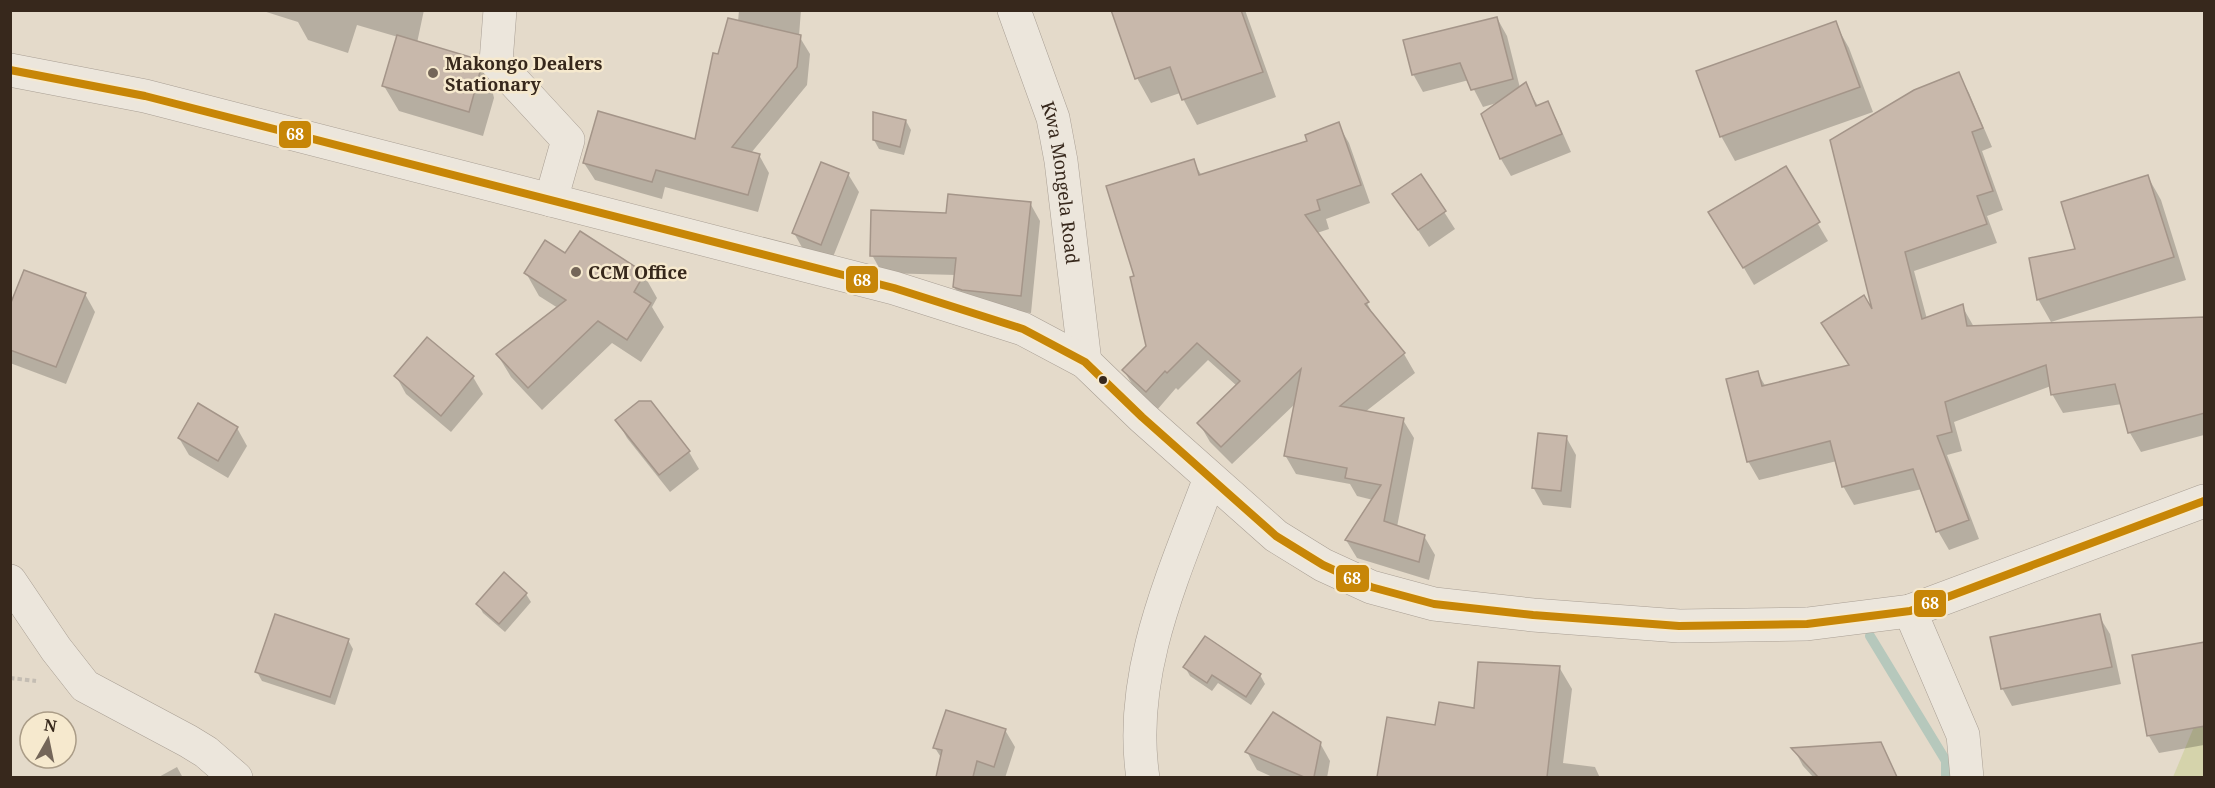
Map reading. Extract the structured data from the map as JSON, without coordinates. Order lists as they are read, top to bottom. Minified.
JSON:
{"streets":{"street":["Kwa Mongela Road"]},"places":["Makongo Dealers Stationary","CCM Office"],"lines":["transit line 68"],"north":"top"}
